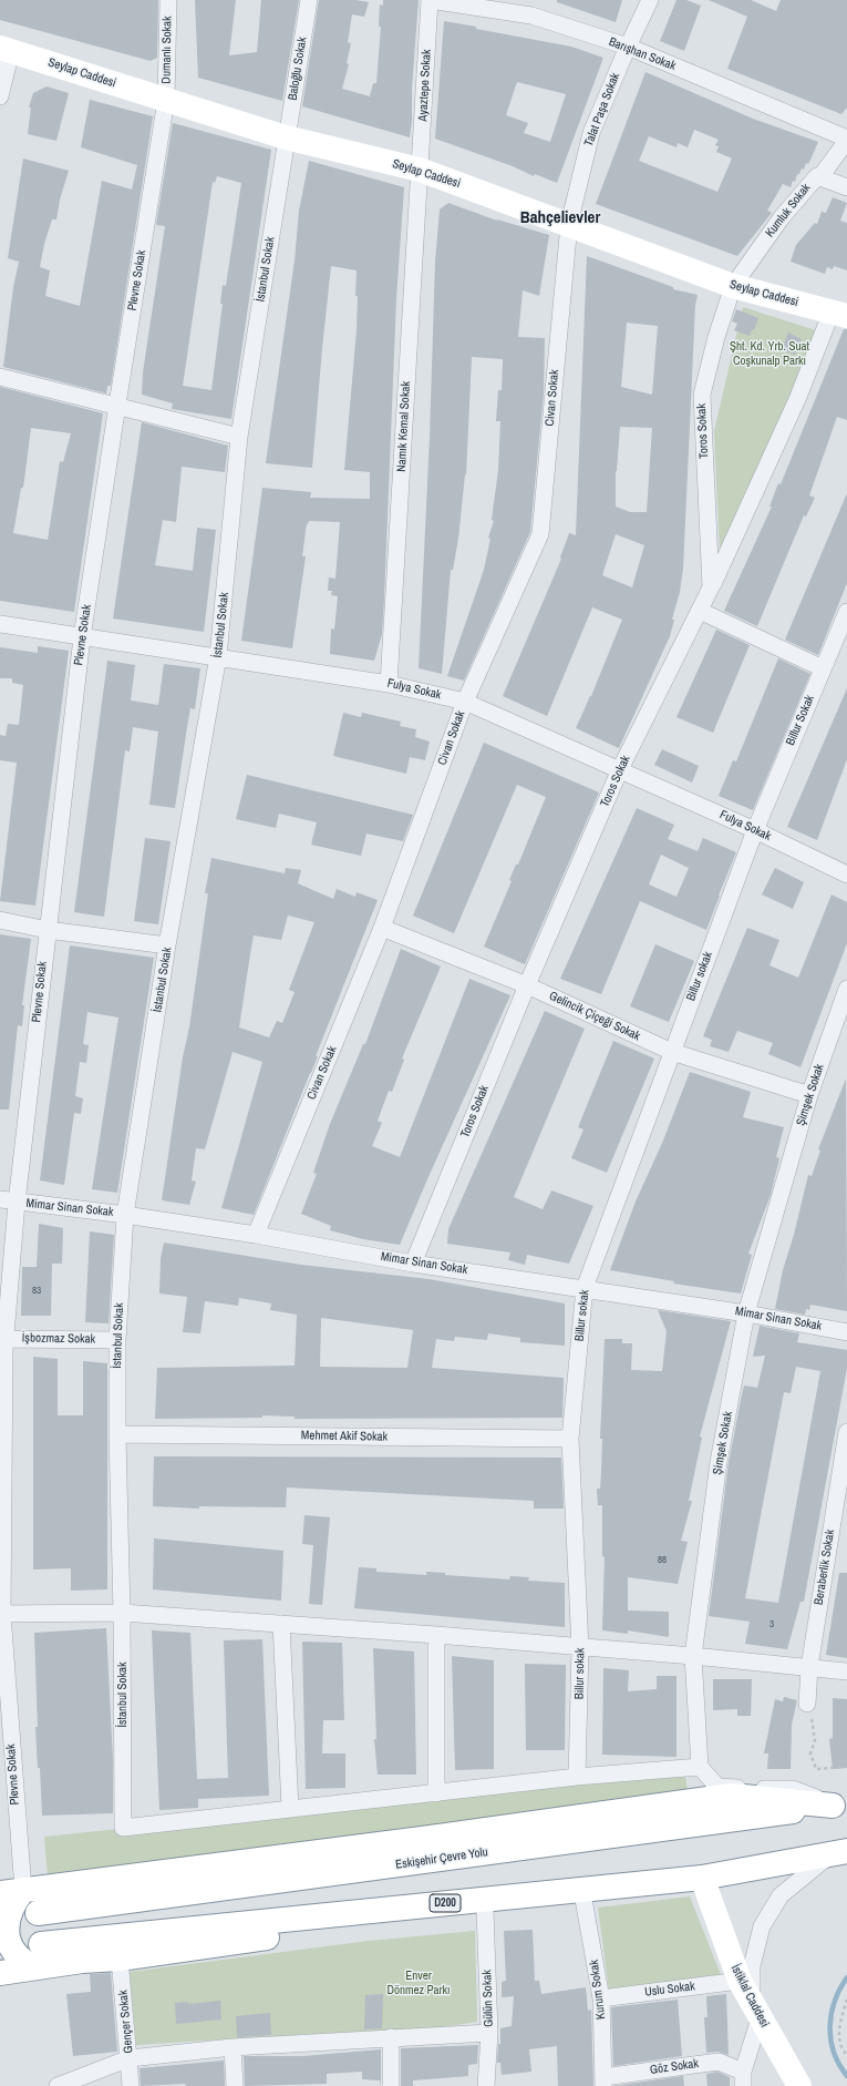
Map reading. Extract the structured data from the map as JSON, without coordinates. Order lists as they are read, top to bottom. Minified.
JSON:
{"streets":{"main road":["Seylap Caddesi","Eskişehir Çevre Yolu","D200","İstiklal Caddesi"],"street":["Dumanlı Sokak","Barışhan Sokak","Baloğlu Sokak","Ayaztepe Sokak","Talat Paşa Sokak","Kumluk Sokak","İstanbul Sokak","Plevne Sokak","Civan Sokak","Namık Kemal Sokak","Toros Sokak","Fulya Sokak","Billur Sokak","Billur sokak","Gelincik Çiçeği Sokak","Şimşek Sokak","Mimar Sinan Sokak","İşbozmaz Sokak","Mehmet Akif Sokak","Beraberlik Sokak","Kurum Sokak","Uslu Sokak","Gülün Sokak","Gençer Sokak","Göz Sokak"]},"crossings":[["Dumanlı Sokak","Seylap Caddesi"],["Dumanlı Sokak","Plevne Sokak"],["Barışhan Sokak","Ayaztepe Sokak"],["Barışhan Sokak","Talat Paşa Sokak"],["Barışhan Sokak","Kumluk Sokak"],["Baloğlu Sokak","Seylap Caddesi"],["Baloğlu Sokak","İstanbul Sokak"],["Seylap Caddesi","Ayaztepe Sokak"],["Seylap Caddesi","Talat Paşa Sokak"],["Seylap Caddesi","Kumluk Sokak"],["Seylap Caddesi","İstanbul Sokak"],["Seylap Caddesi","Plevne Sokak"],["Seylap Caddesi","Civan Sokak"],["Seylap Caddesi","Namık Kemal Sokak"],["Seylap Caddesi","Toros Sokak"],["Ayaztepe Sokak","Namık Kemal Sokak"],["Talat Paşa Sokak","Civan Sokak"],["Kumluk Sokak","Toros Sokak"],["İstanbul Sokak","Fulya Sokak"],["İstanbul Sokak","Mimar Sinan Sokak"],["İstanbul Sokak","İşbozmaz Sokak"],["İstanbul Sokak","Mehmet Akif Sokak"],["Plevne Sokak","Fulya Sokak"],["Plevne Sokak","Mimar Sinan Sokak"],["Plevne Sokak","İşbozmaz Sokak"],["Civan Sokak","Fulya Sokak"],["Civan Sokak","Gelincik Çiçeği Sokak"],["Civan Sokak","Mimar Sinan Sokak"],["Namık Kemal Sokak","Fulya Sokak"],["Toros Sokak","Fulya Sokak"],["Toros Sokak","Gelincik Çiçeği Sokak"],["Toros Sokak","Mimar Sinan Sokak"],["Fulya Sokak","Billur Sokak"],["Fulya Sokak","Billur sokak"],["Billur Sokak","Billur sokak"],["Billur sokak","Gelincik Çiçeği Sokak"],["Billur sokak","Mimar Sinan Sokak"],["Billur sokak","Mehmet Akif Sokak"],["Gelincik Çiçeği Sokak","Şimşek Sokak"],["Şimşek Sokak","Mimar Sinan Sokak"],["D200","İstiklal Caddesi"],["Kurum Sokak","Uslu Sokak"],["Kurum Sokak","Göz Sokak"],["Uslu Sokak","İstiklal Caddesi"]],"districts":["Bahçelievler"],"parks":["Şht. Kd. Yrb. Suat Coşkunalp Parkı","Enver Dönmez Parkı"],"house_numbers":["83","88","3"]}
